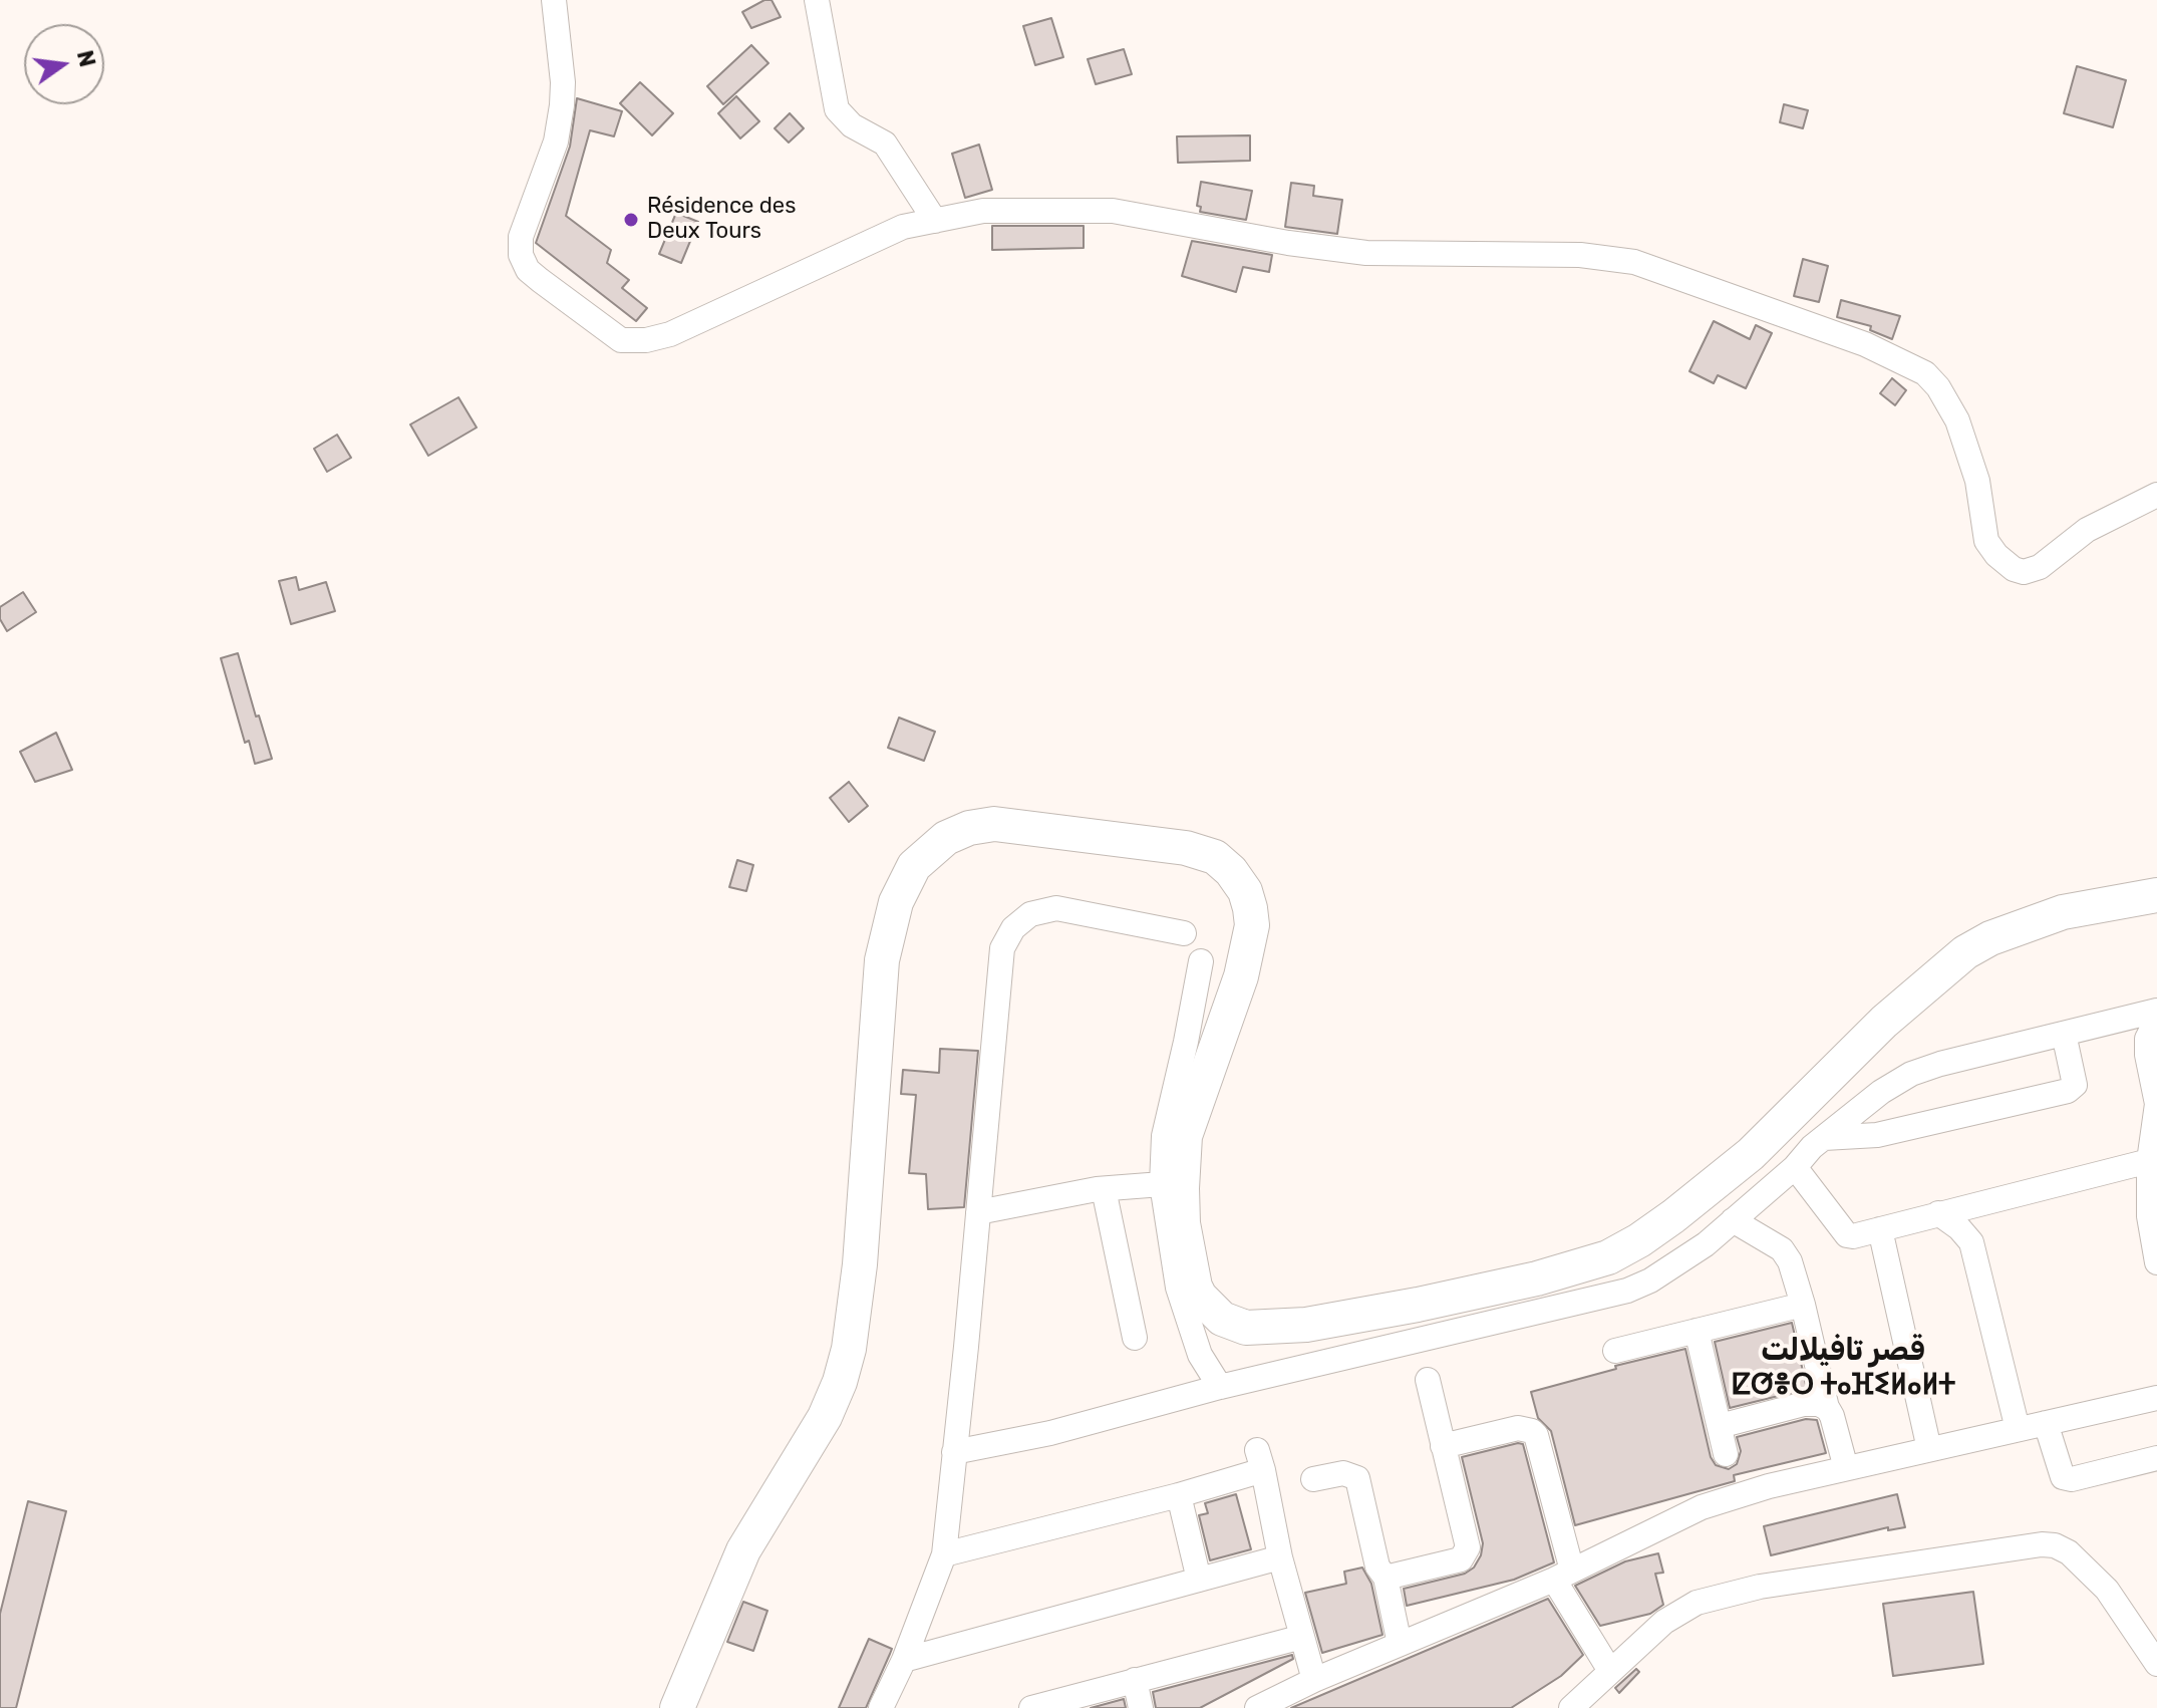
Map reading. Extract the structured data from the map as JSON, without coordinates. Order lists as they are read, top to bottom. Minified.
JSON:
{"districts":["قصر تافيلالت ⵇⵚⴻⵔ ⵜⴰⴼⵉⵍⴰⵍⵜ"],"places":["Résidence des Deux Tours"],"north":"right"}
